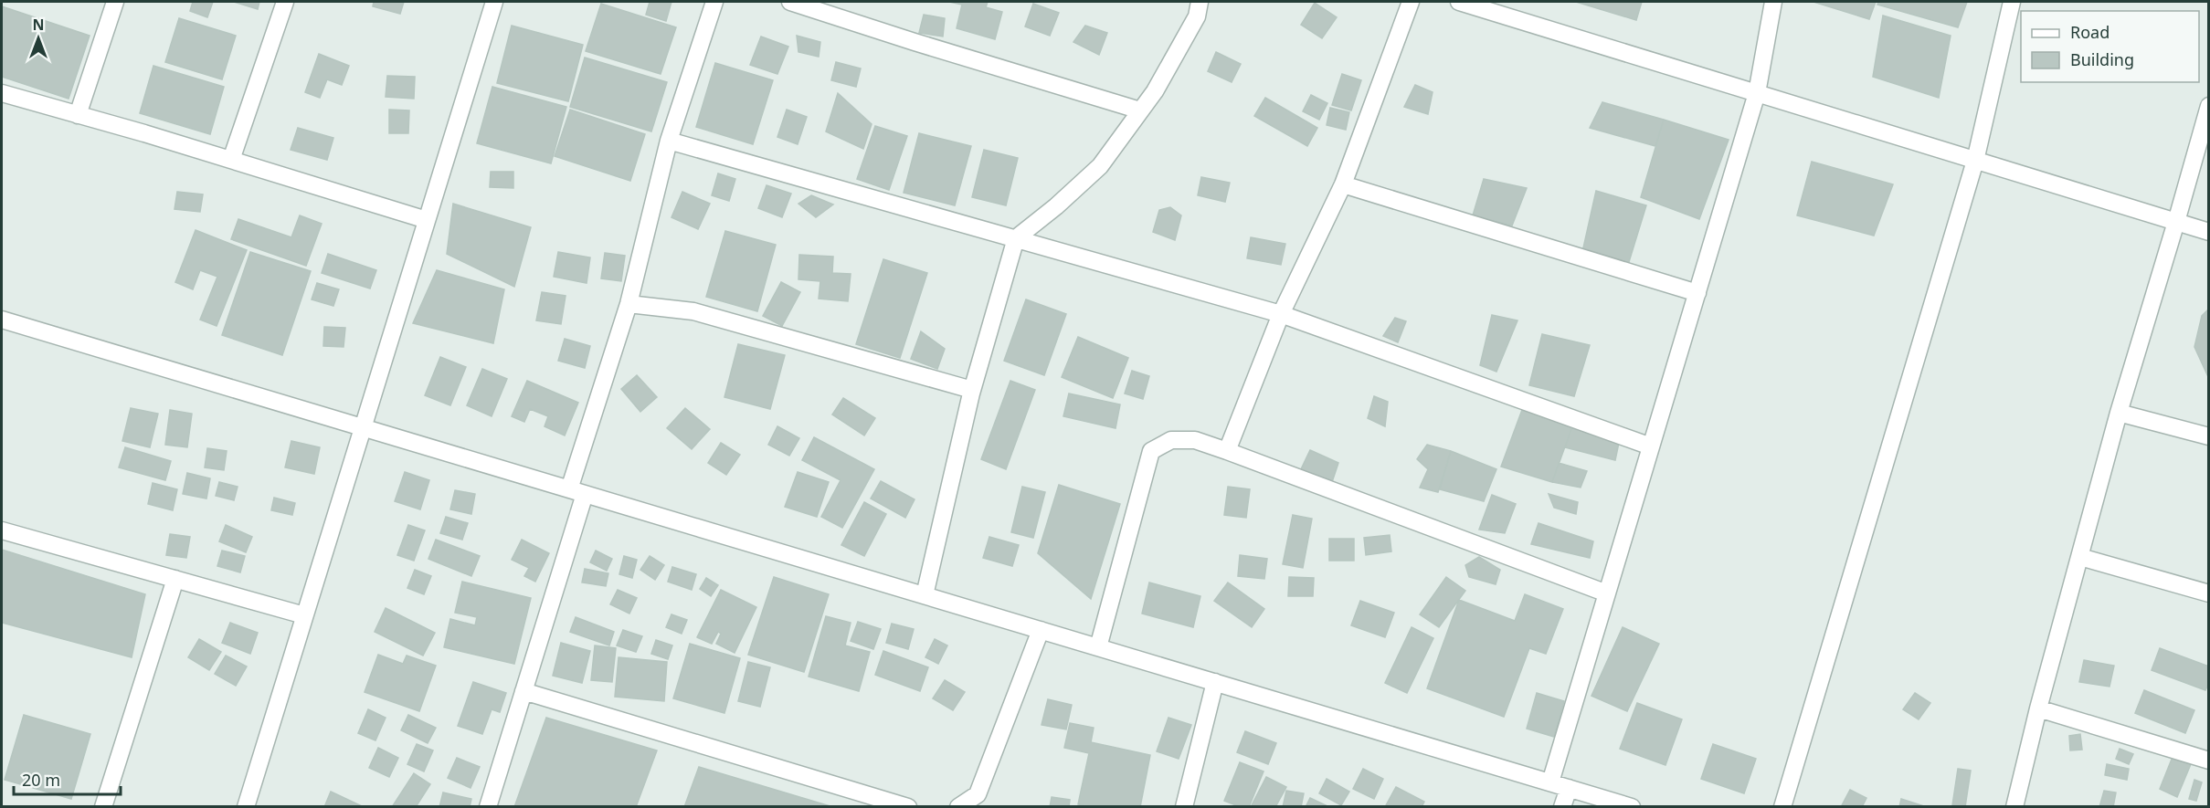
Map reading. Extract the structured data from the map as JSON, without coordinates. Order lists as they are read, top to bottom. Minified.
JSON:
{"legend":["Road","Building"],"scale_bar":"20 m","north":"top"}
